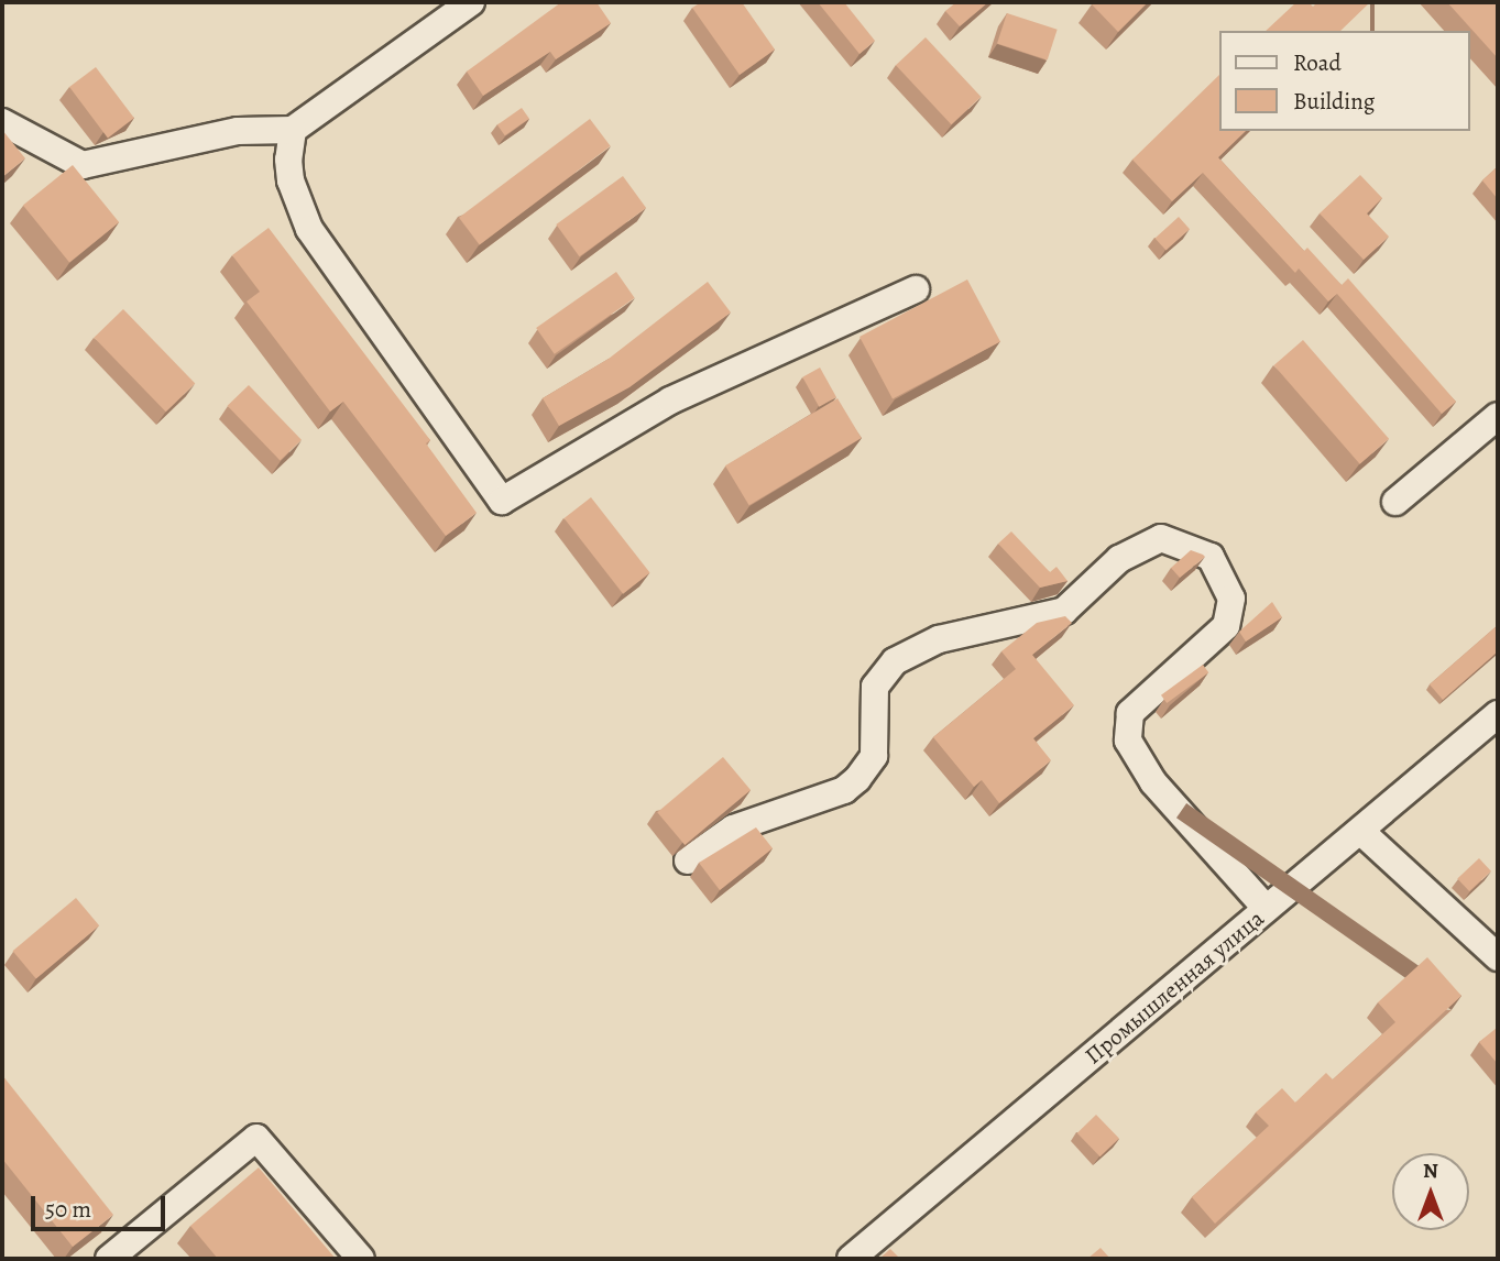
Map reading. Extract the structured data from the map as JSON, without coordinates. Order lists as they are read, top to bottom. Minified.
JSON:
{"streets":{"street":["Промышленная улица"]},"legend":["Road","Building"],"scale_bar":"50 m","north":"top"}
